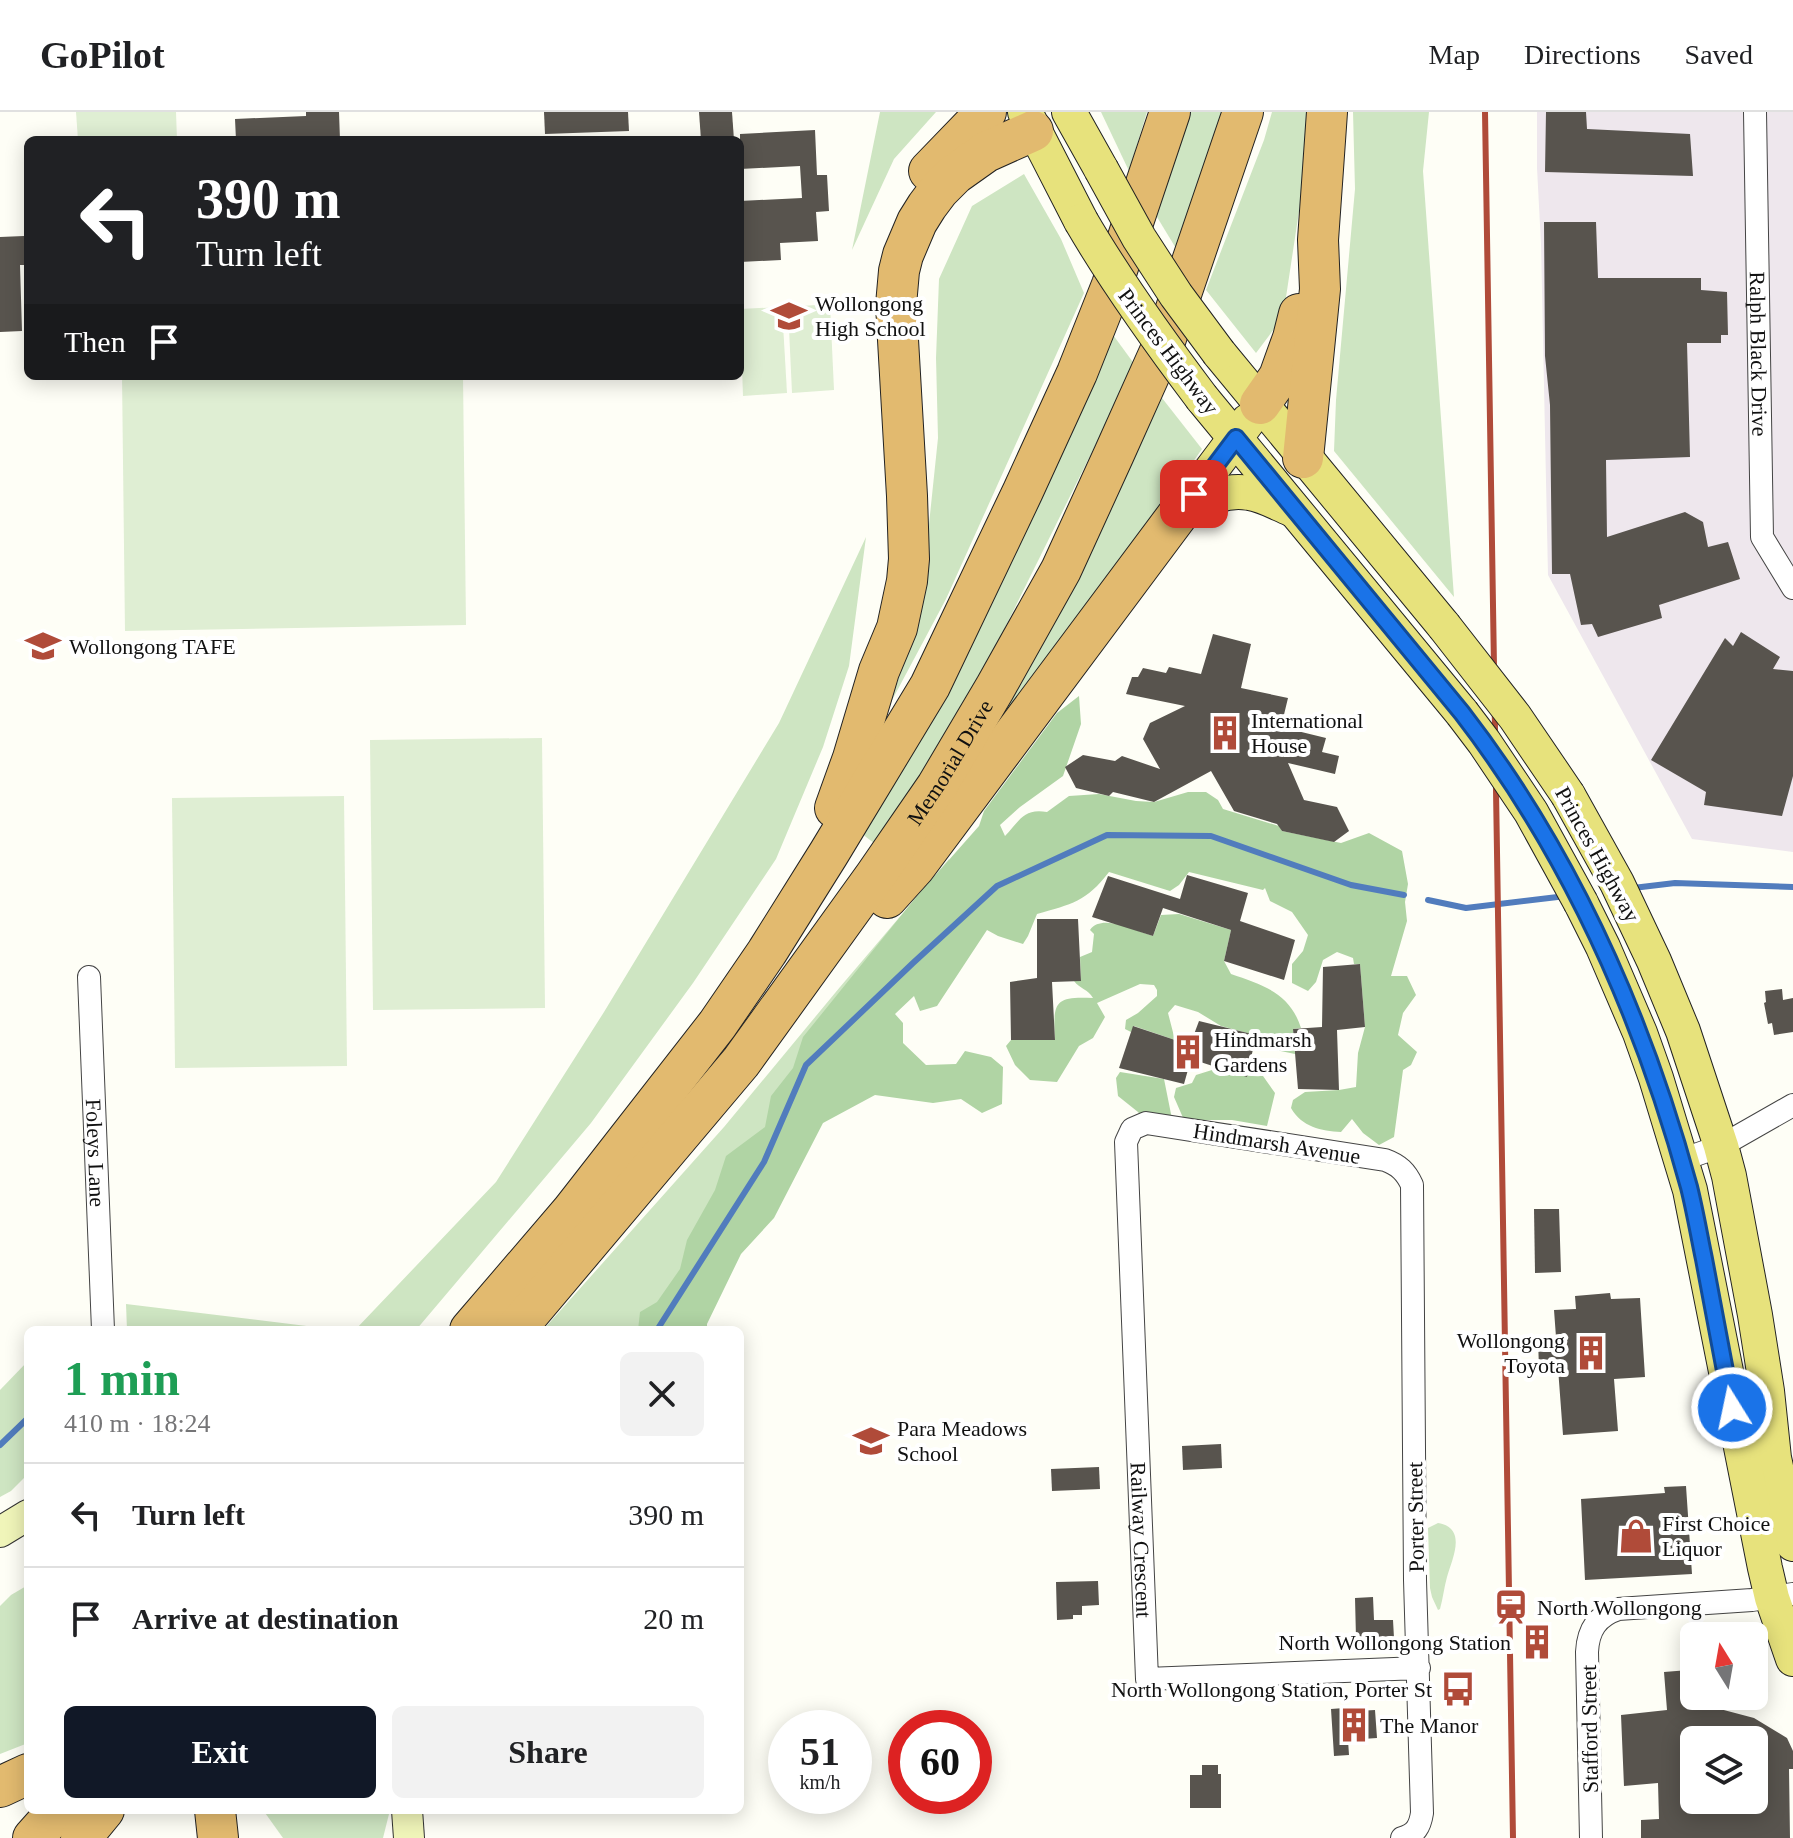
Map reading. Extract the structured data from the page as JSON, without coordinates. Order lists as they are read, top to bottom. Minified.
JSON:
{"streets":{"highway":["Memorial Drive"],"main road":["Princes Highway"],"street":["Ralph Black Drive","Hindmarsh Avenue","Foleys Lane","Porter Street","Railway Crescent","Stafford Street"]},"crossings":[["Princes Highway","Stafford Street"],["Hindmarsh Avenue","Porter Street"],["Hindmarsh Avenue","Railway Crescent"],["Porter Street","Railway Crescent"]],"places":{"school or university":["Wollongong High School","Wollongong TAFE","Para Meadows School"],"building":["International House","Hindmarsh Gardens","Wollongong Toyota","North Wollongong Station","The Manor"],"shop":["First Choice Liquor"],"station":["North Wollongong"],"bus stop":["North Wollongong Station, Porter St"]},"north":"top","page":{"header":"GoPilot","nav":["Map","Directions","Saved"],"turn":["390 m","Turn left"],"then":"Then","heading":["1 min","410 m · 18:24"],"list":[{"name":"Turn left","value":"390 m"},{"name":"Arrive at destination","value":"20 m"}],"buttons":["Exit","Share"],"speed":"51 km/h","limit":"60"}}
